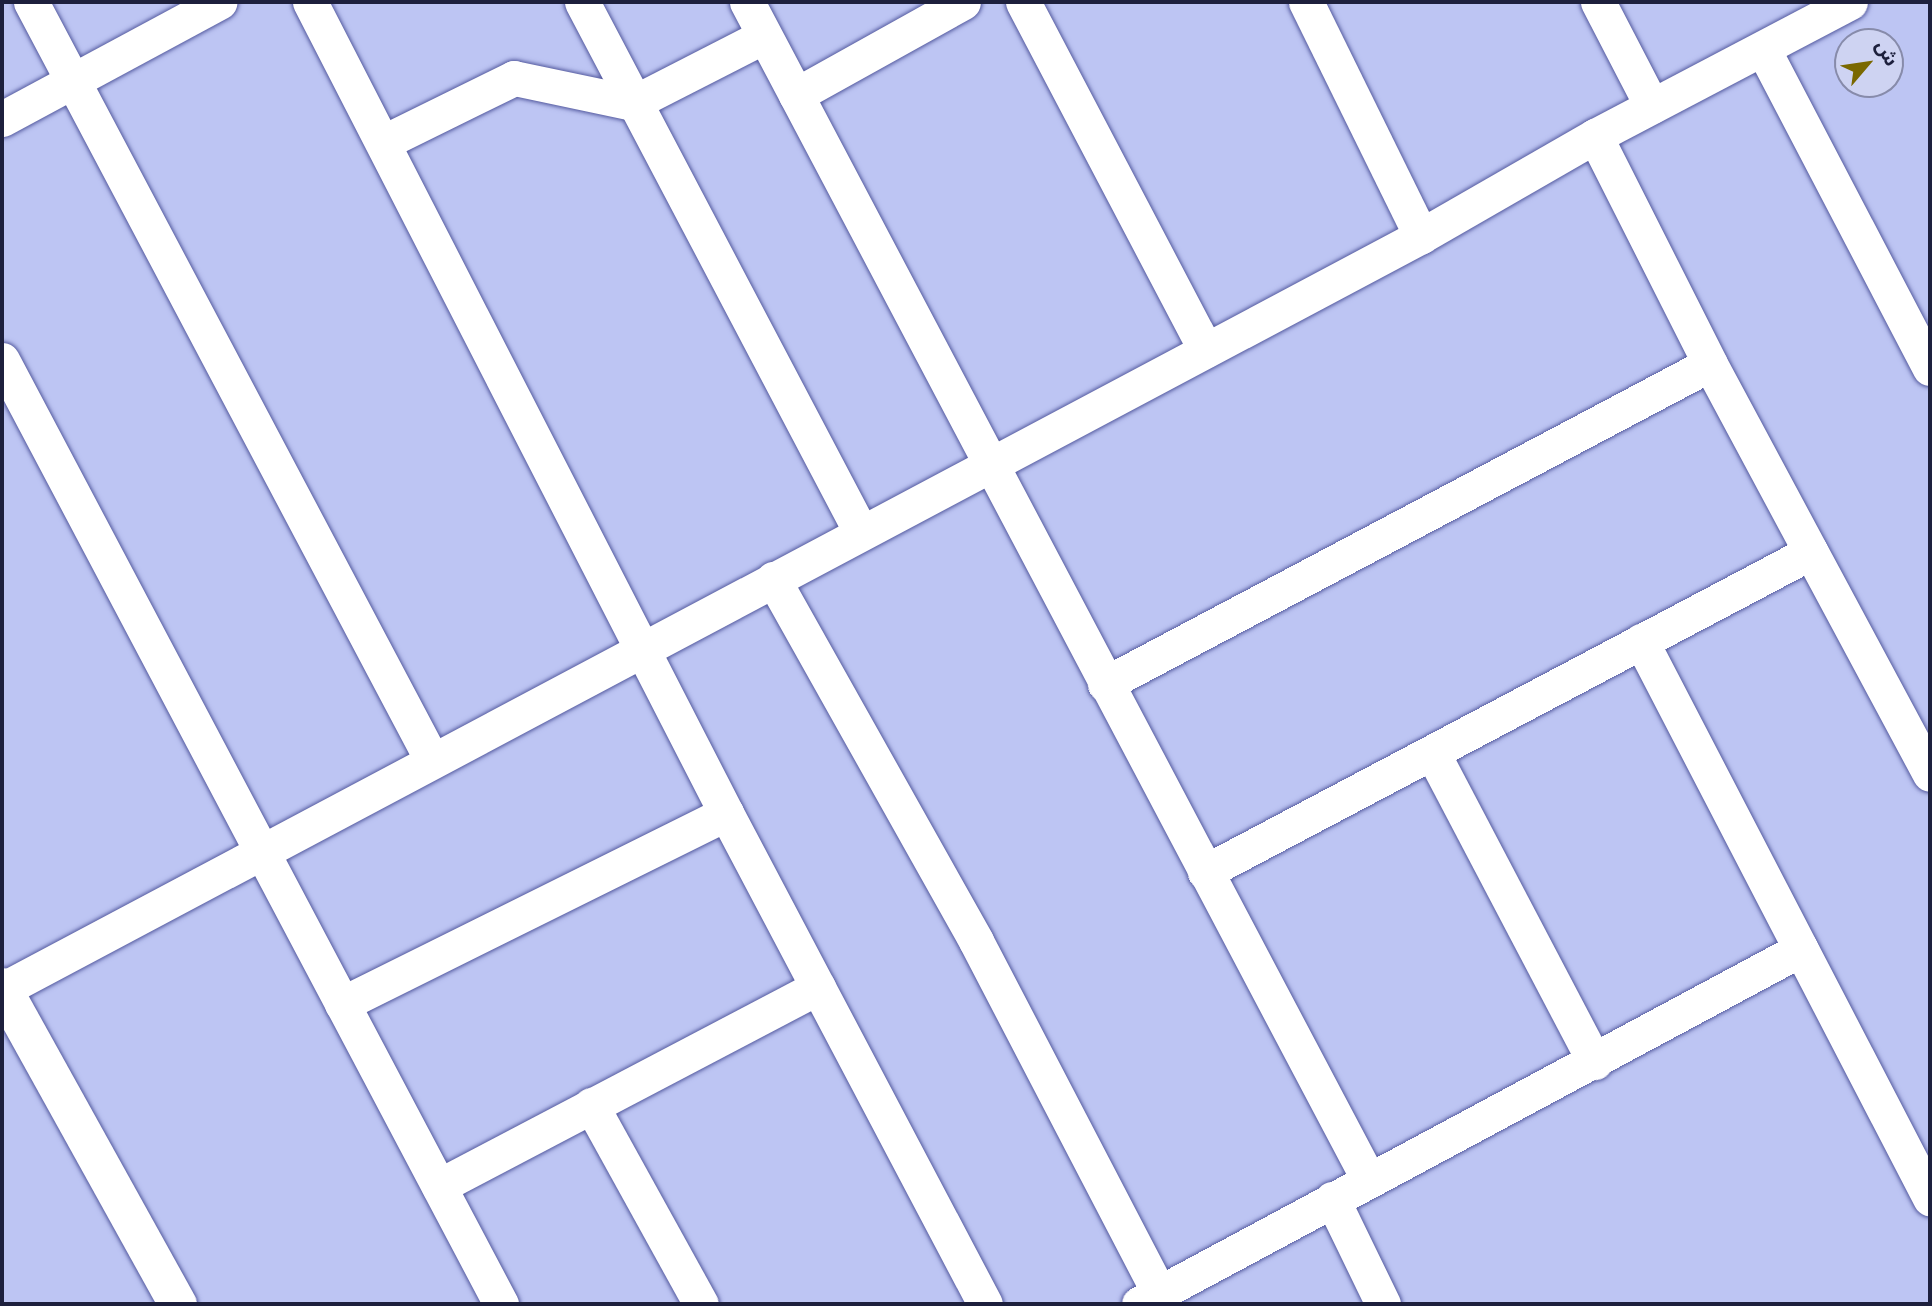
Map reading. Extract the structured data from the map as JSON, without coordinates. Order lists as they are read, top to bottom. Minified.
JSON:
{"north":"top right"}
